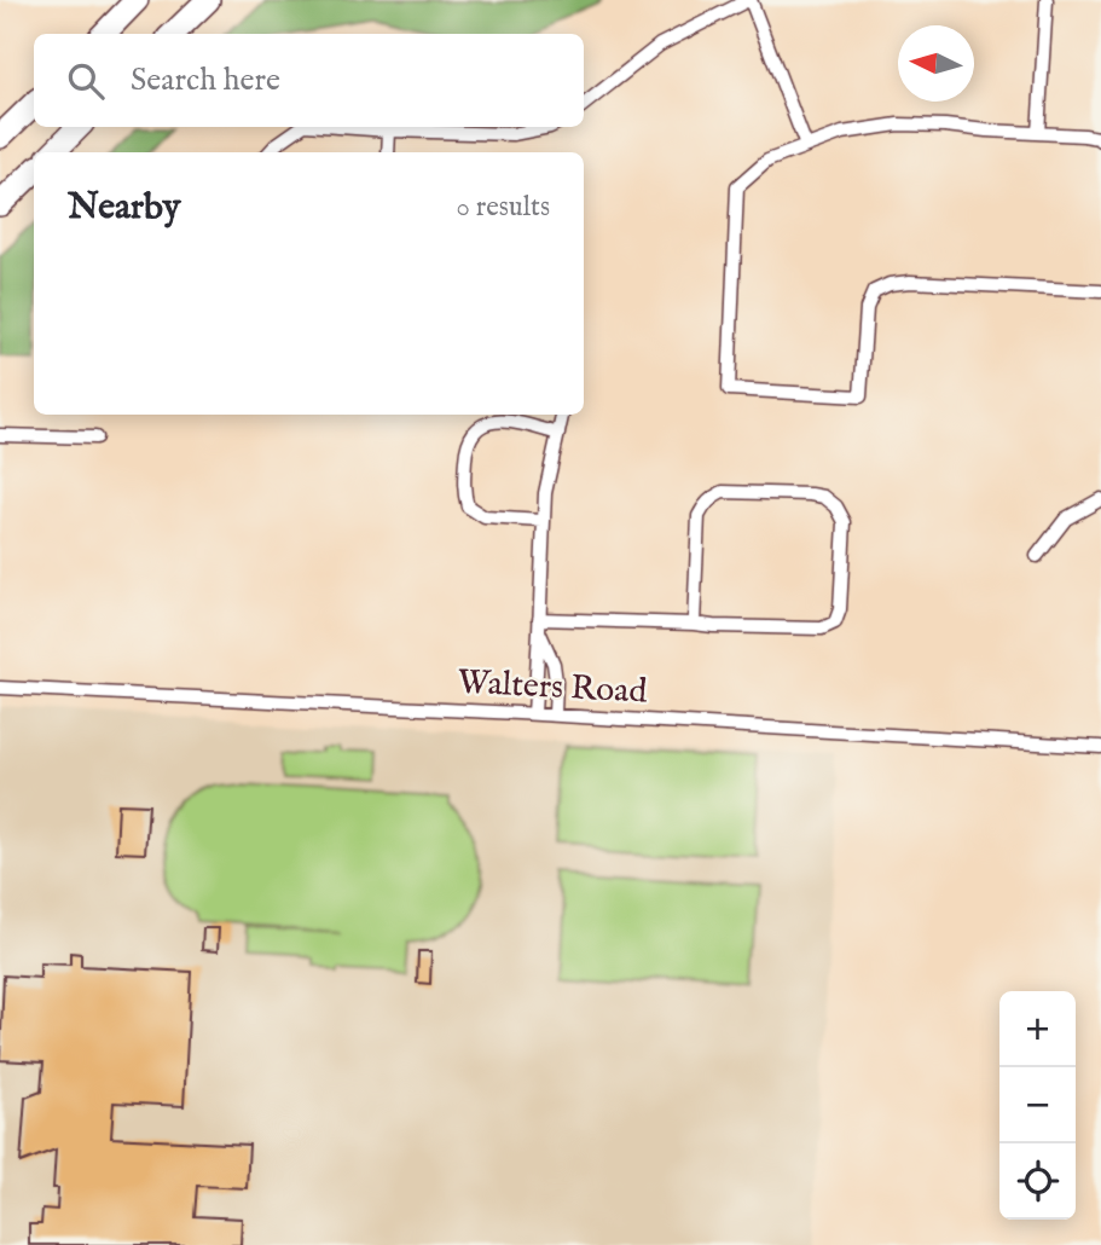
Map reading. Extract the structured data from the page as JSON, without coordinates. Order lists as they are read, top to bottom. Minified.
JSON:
{"streets":{"street":["Walters Road"]},"north":"left","page":{"search":"Search here","heading":["Nearby","0 results"],"map_buttons":["+","−"]}}
